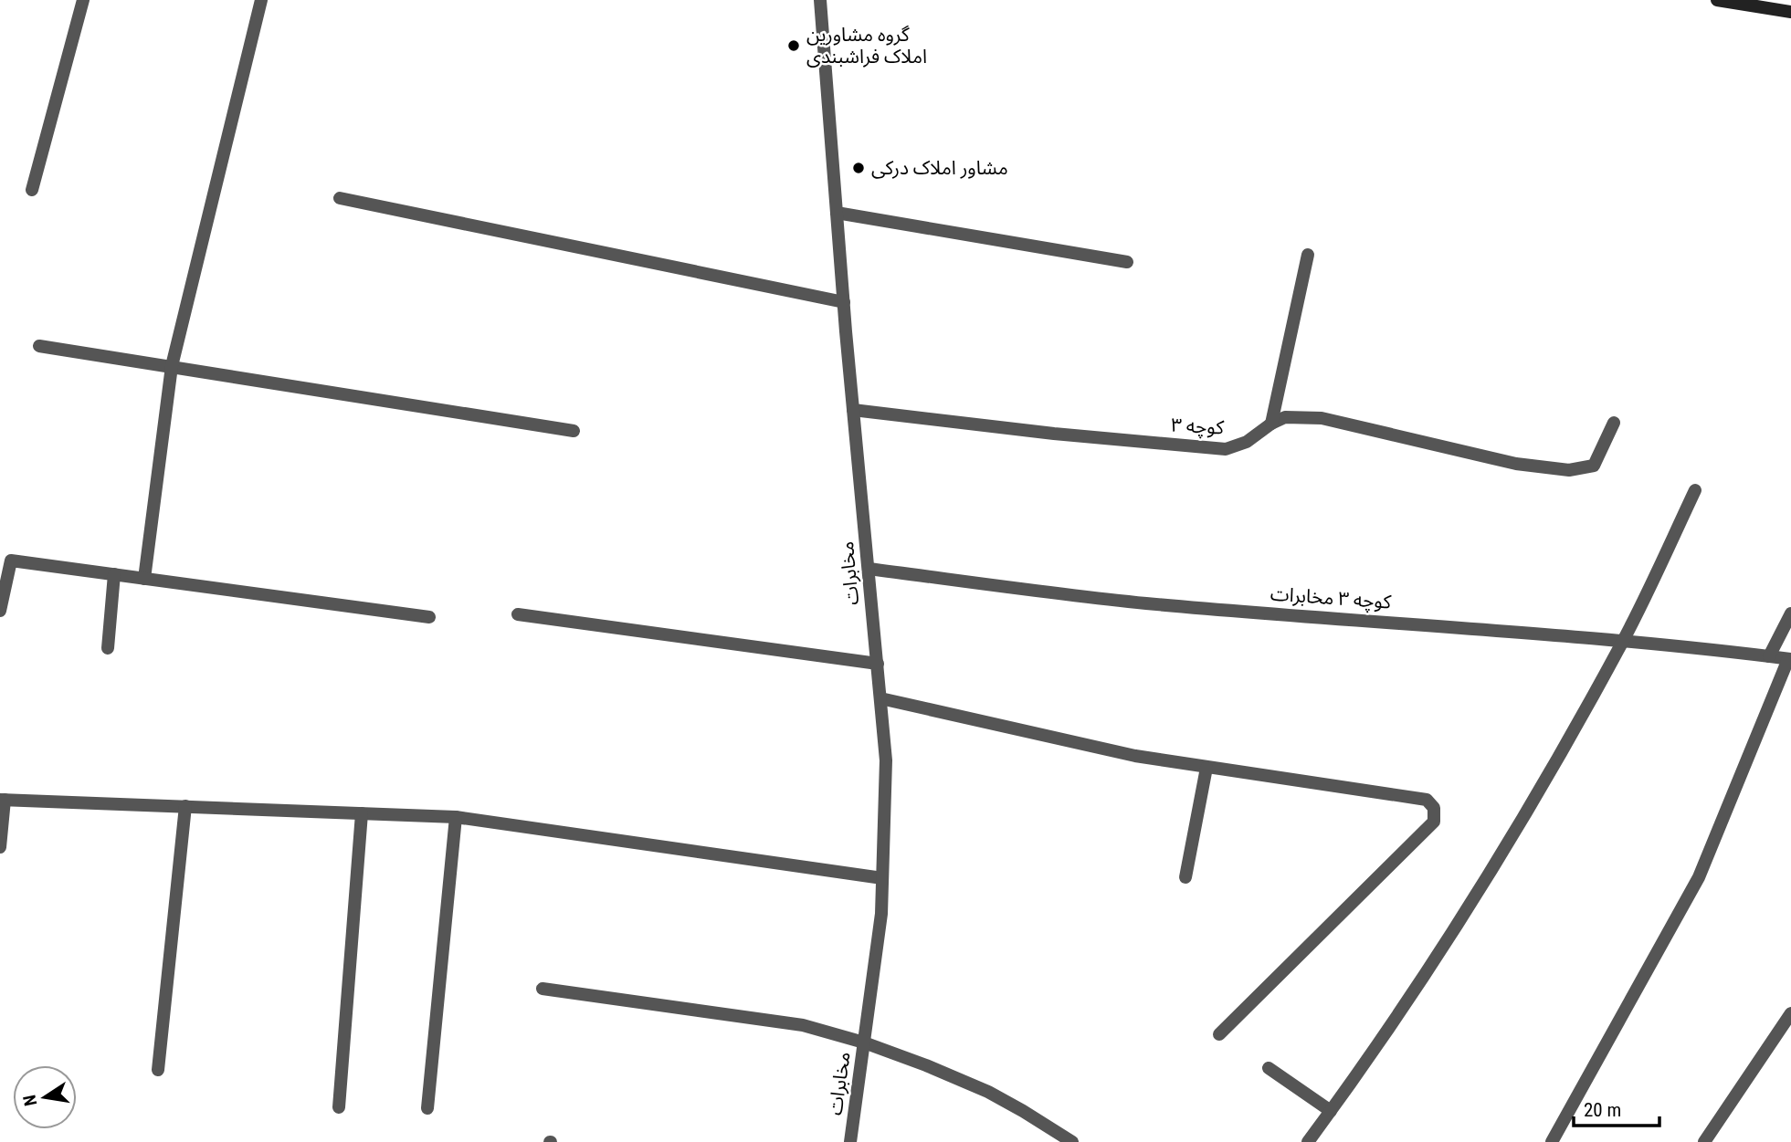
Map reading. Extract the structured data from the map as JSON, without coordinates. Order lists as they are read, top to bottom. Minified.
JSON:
{"streets":{"street":["کوچه ۳","مخابرات","کوچه ۳ مخابرات"]},"crossings":[["کوچه ۳","مخابرات"],["مخابرات","کوچه ۳ مخابرات"]],"places":["گروه مشاورین املاک فراشبندی","مشاور املاک درکی"],"scale_bar":"20 m","north":"left"}
